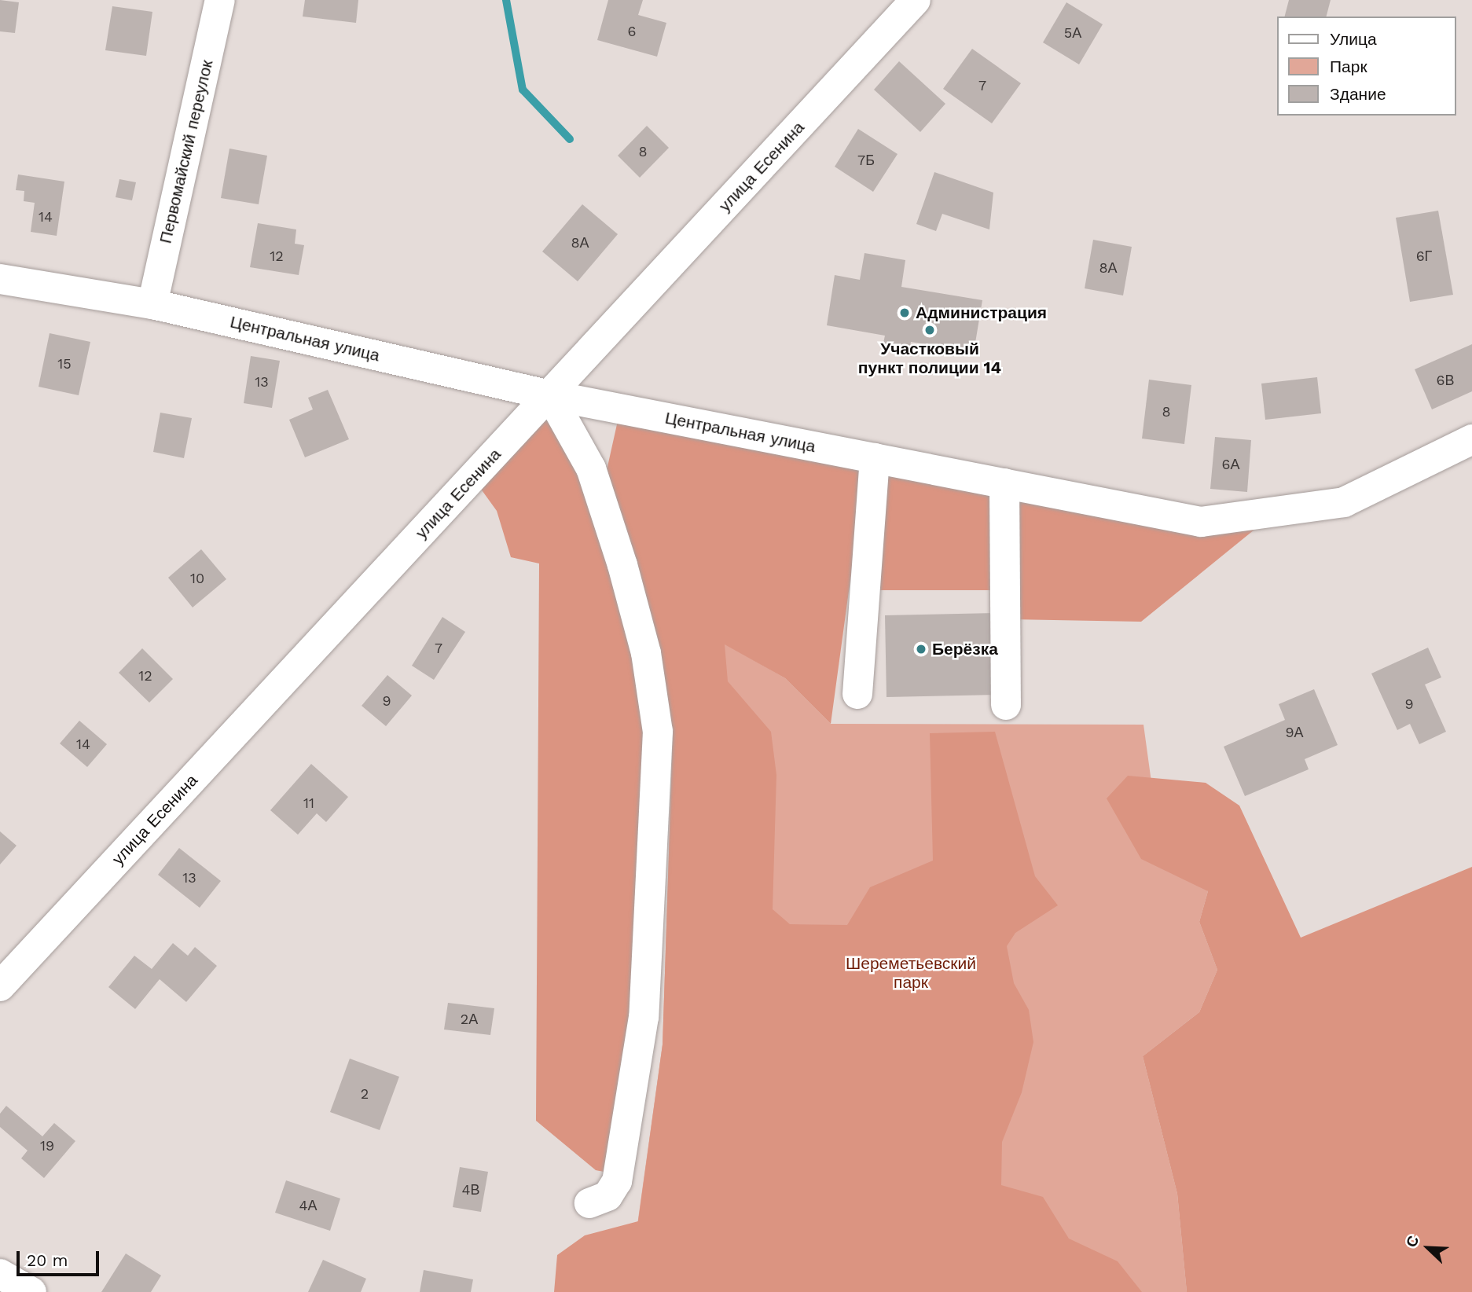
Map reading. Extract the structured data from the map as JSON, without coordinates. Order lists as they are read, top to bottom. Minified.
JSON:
{"streets":{"street":["Первомайский переулок","улица Есенина","Центральная улица"]},"crossings":[["Первомайский переулок","Центральная улица"],["улица Есенина","Центральная улица"]],"parks":["Шереметьевский парк"],"places":["Администрация","Участковый пункт полиции 14","Берёзка"],"house_numbers":["6","5А","7","8","7Б","14","8А","12","6Г","8А","15","6В","13","8","6А","10","7","12","9","9","9А","14","11","13","2А","2","19","4В","4А"],"legend":["Улица","Парк","Здание"],"scale_bar":"20 m","north":"top left"}
